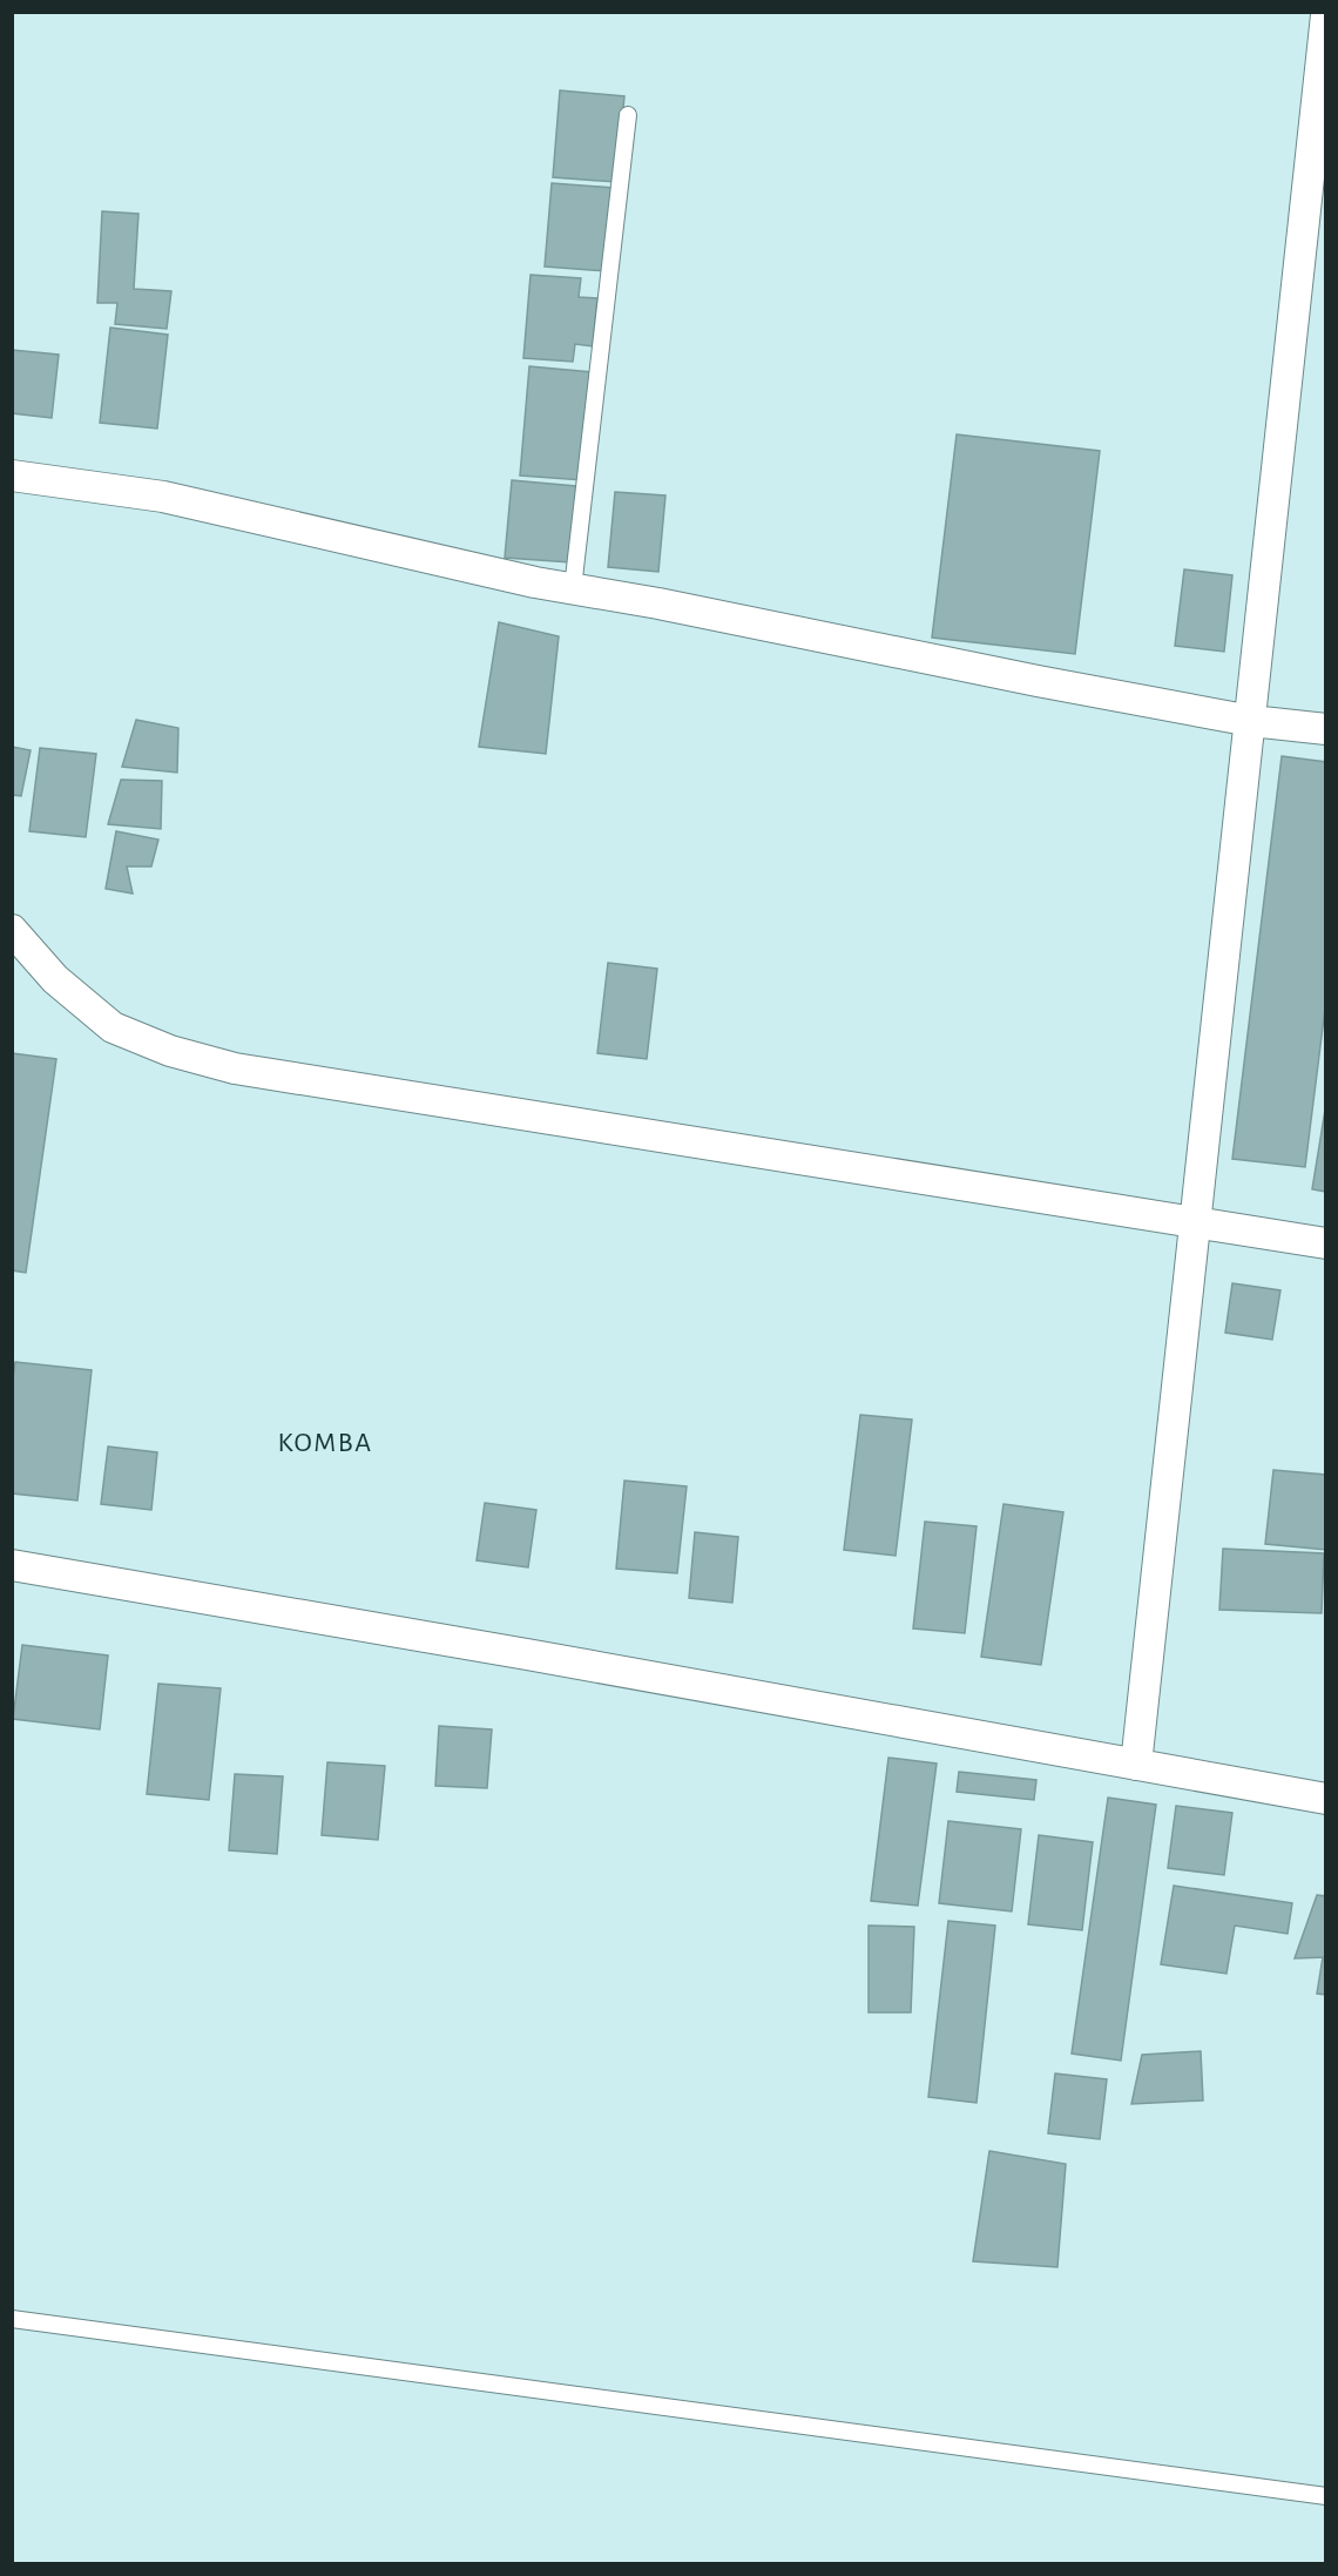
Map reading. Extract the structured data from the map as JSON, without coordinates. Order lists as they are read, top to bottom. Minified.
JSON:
{"districts":["KOMBA"]}
